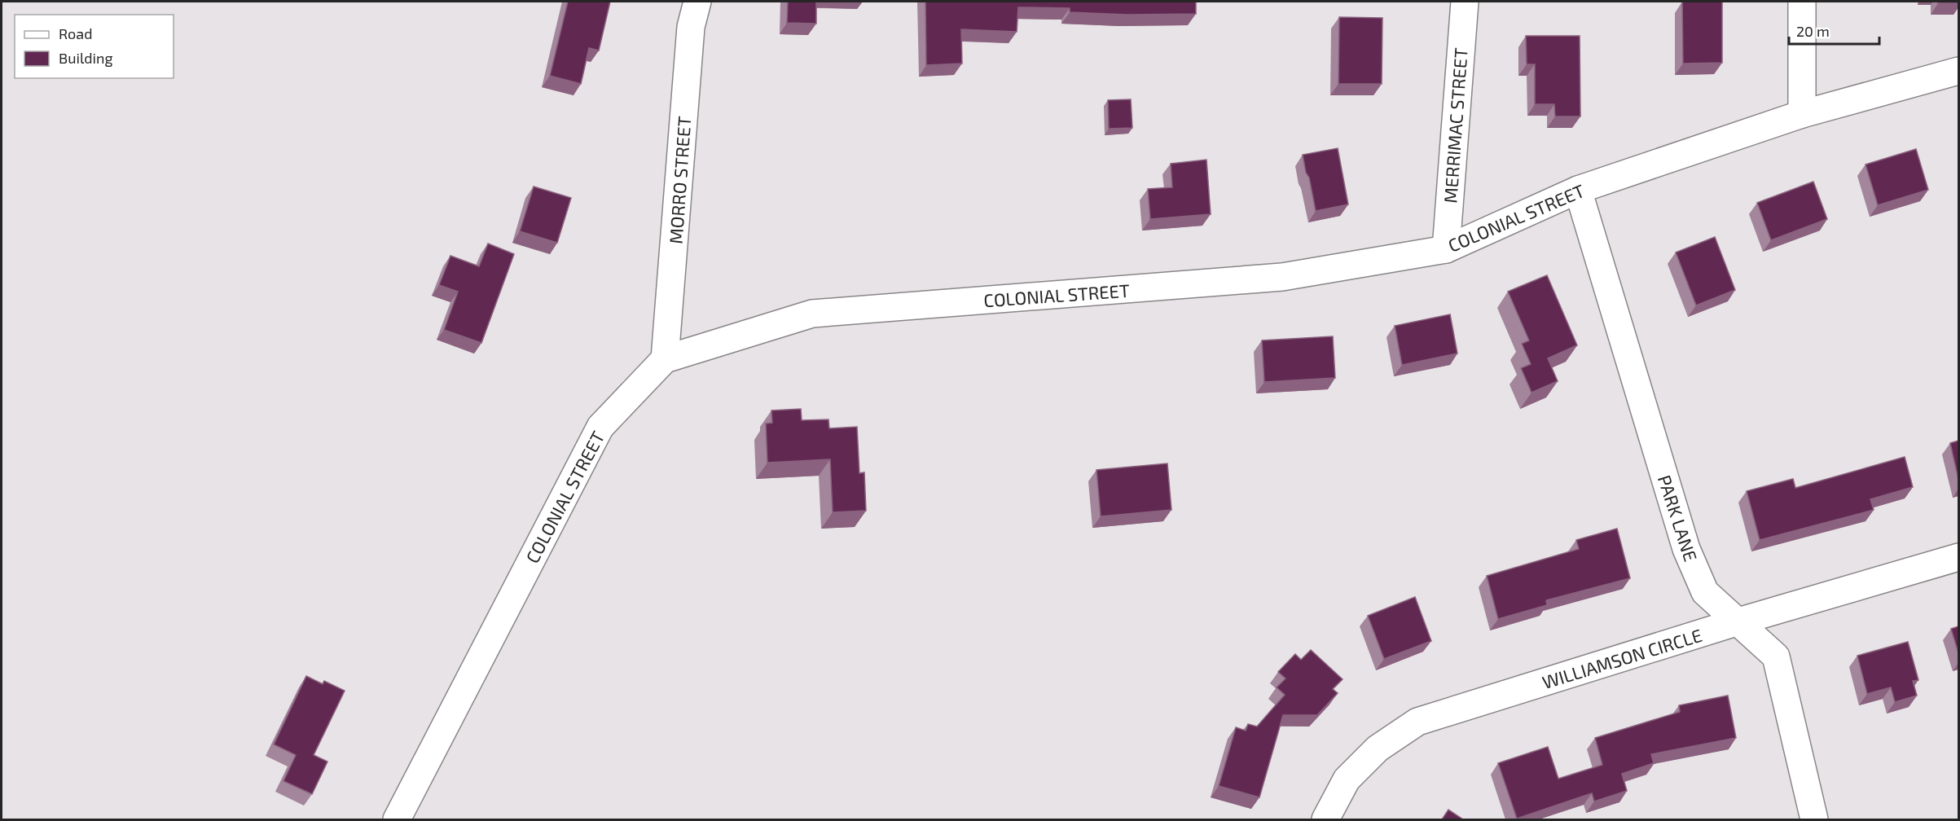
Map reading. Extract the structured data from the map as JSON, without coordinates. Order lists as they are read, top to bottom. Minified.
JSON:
{"streets":{"street":["MERRIMAC STREET","MORRO STREET","COLONIAL STREET","PARK LANE","WILLIAMSON CIRCLE"]},"crossings":[["MERRIMAC STREET","COLONIAL STREET"],["MORRO STREET","COLONIAL STREET"],["COLONIAL STREET","PARK LANE"],["PARK LANE","WILLIAMSON CIRCLE"]],"legend":["Road","Building"],"scale_bar":"20 m"}
